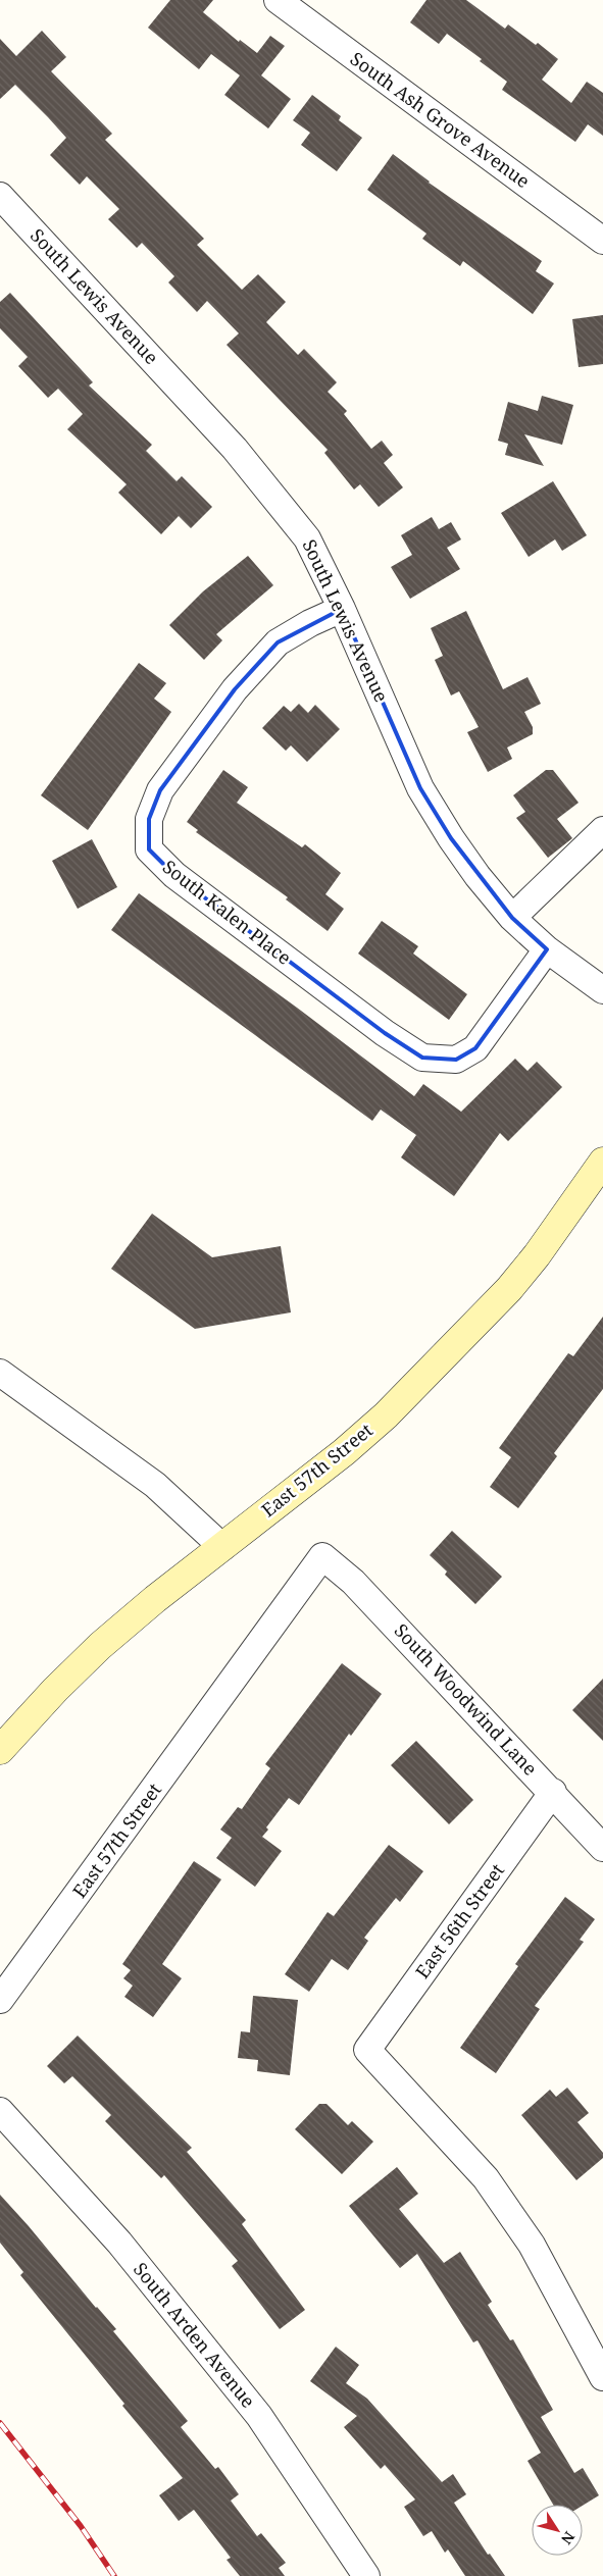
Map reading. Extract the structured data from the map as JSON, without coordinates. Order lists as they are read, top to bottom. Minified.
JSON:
{"streets":{"main road":["East 57th Street"],"street":["South Ash Grove Avenue","South Lewis Avenue","South Kalen Place","South Woodwind Lane","East 56th Street","South Arden Avenue"]},"crossings":[["South Lewis Avenue","South Kalen Place"],["East 57th Street","South Woodwind Lane"],["South Woodwind Lane","East 56th Street"]],"north":"bottom right"}
